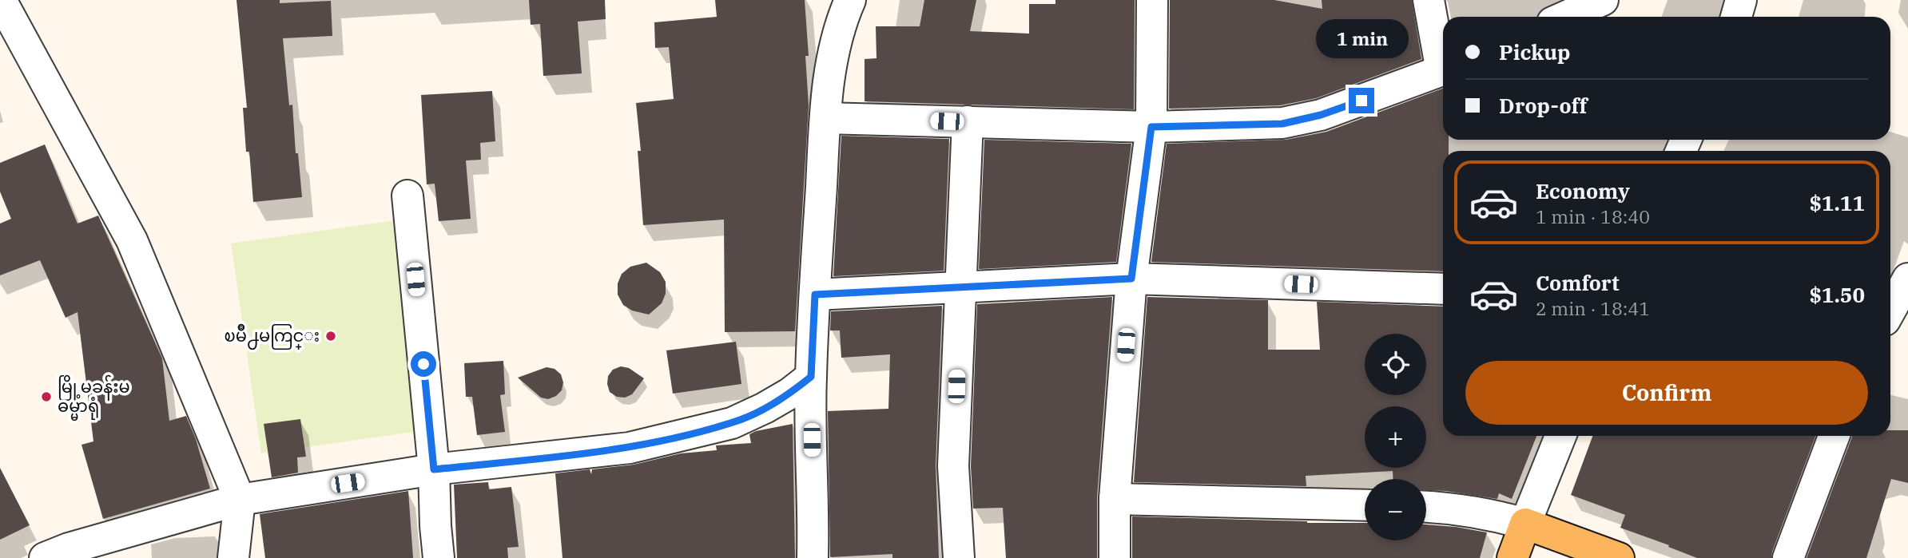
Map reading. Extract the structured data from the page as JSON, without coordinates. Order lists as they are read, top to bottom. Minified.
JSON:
{"places":["ၿမိဳ႕မကြင္း","မြို့မခန်းမ ဓမ္မာရုံ"],"page":{"banner":["Pickup","Drop-off"],"bubble":"1 min","list":[{"name":"Economy","note":"1 min · 18:40","value":"$1.11"},{"name":"Comfort","note":"2 min · 18:41","value":"$1.50"}],"map_buttons":["+","−"],"buttons":"Confirm"}}
